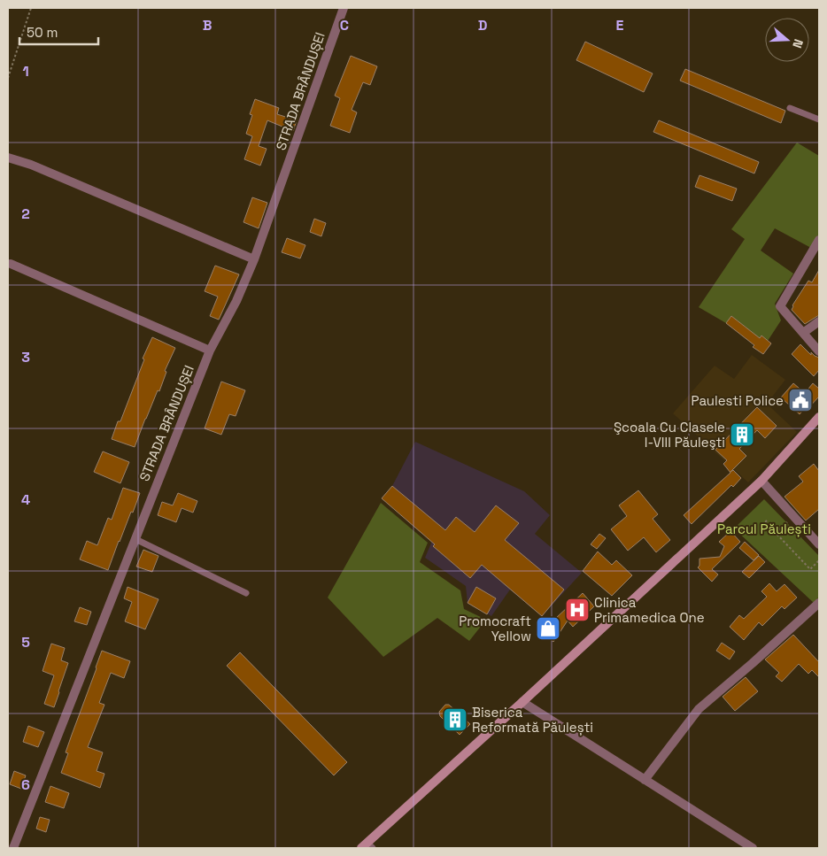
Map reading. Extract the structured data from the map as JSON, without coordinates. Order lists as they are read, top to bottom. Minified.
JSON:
{"streets":{"street":["STRADA BRÂNDUȘEI"]},"parks":["Parcul Păulești"],"places":{"public building":["Paulesti Police"],"building":["Şcoala Cu Clasele I-VIII Păuleşti","Biserica Reformată Păulești"],"hospital":["Clinica Primamedica One"],"shop":["Promocraft Yellow"]},"scale_bar":"50 m","north":"right","grid":{"columns":["B","C","D","E"],"rows":["1","2","3","4","5","6"]}}
